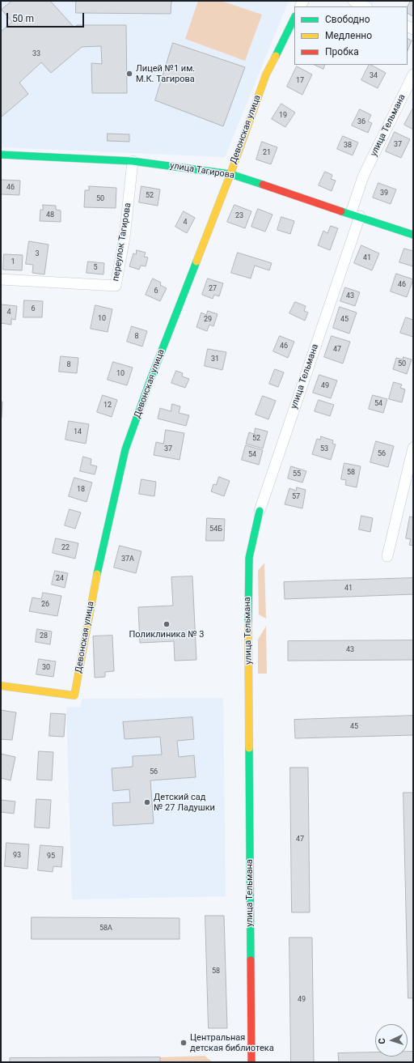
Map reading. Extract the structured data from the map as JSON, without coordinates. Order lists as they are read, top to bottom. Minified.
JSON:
{"streets":{"street":["улица Тельмана","Девонская улица","улица Тагирова","переулок Тагирова"]},"crossings":[["улица Тельмана","улица Тагирова"],["Девонская улица","улица Тагирова"],["улица Тагирова","переулок Тагирова"]],"places":["Лицей №1 им. М.К. Тагирова","Поликлиника № 3","Детский сад № 27 Ладушки","Центральная детская библиотека"],"house_numbers":["33","34","17","19","36","37","38","21","46","39","52","50","48","23","4","3","41","1","5","46","27","6","43","6","4","10","29","45","8","46","47","31","50","8","10","49","54","12","14","52","37","53","56","54","58","55","18","57","54Б","22","37А","24","41","26","28","43","30","45","56","47","93","95","58А","58","49"],"legend":["Свободно","Медленно","Пробка"],"scale_bar":"50 m","north":"left"}
